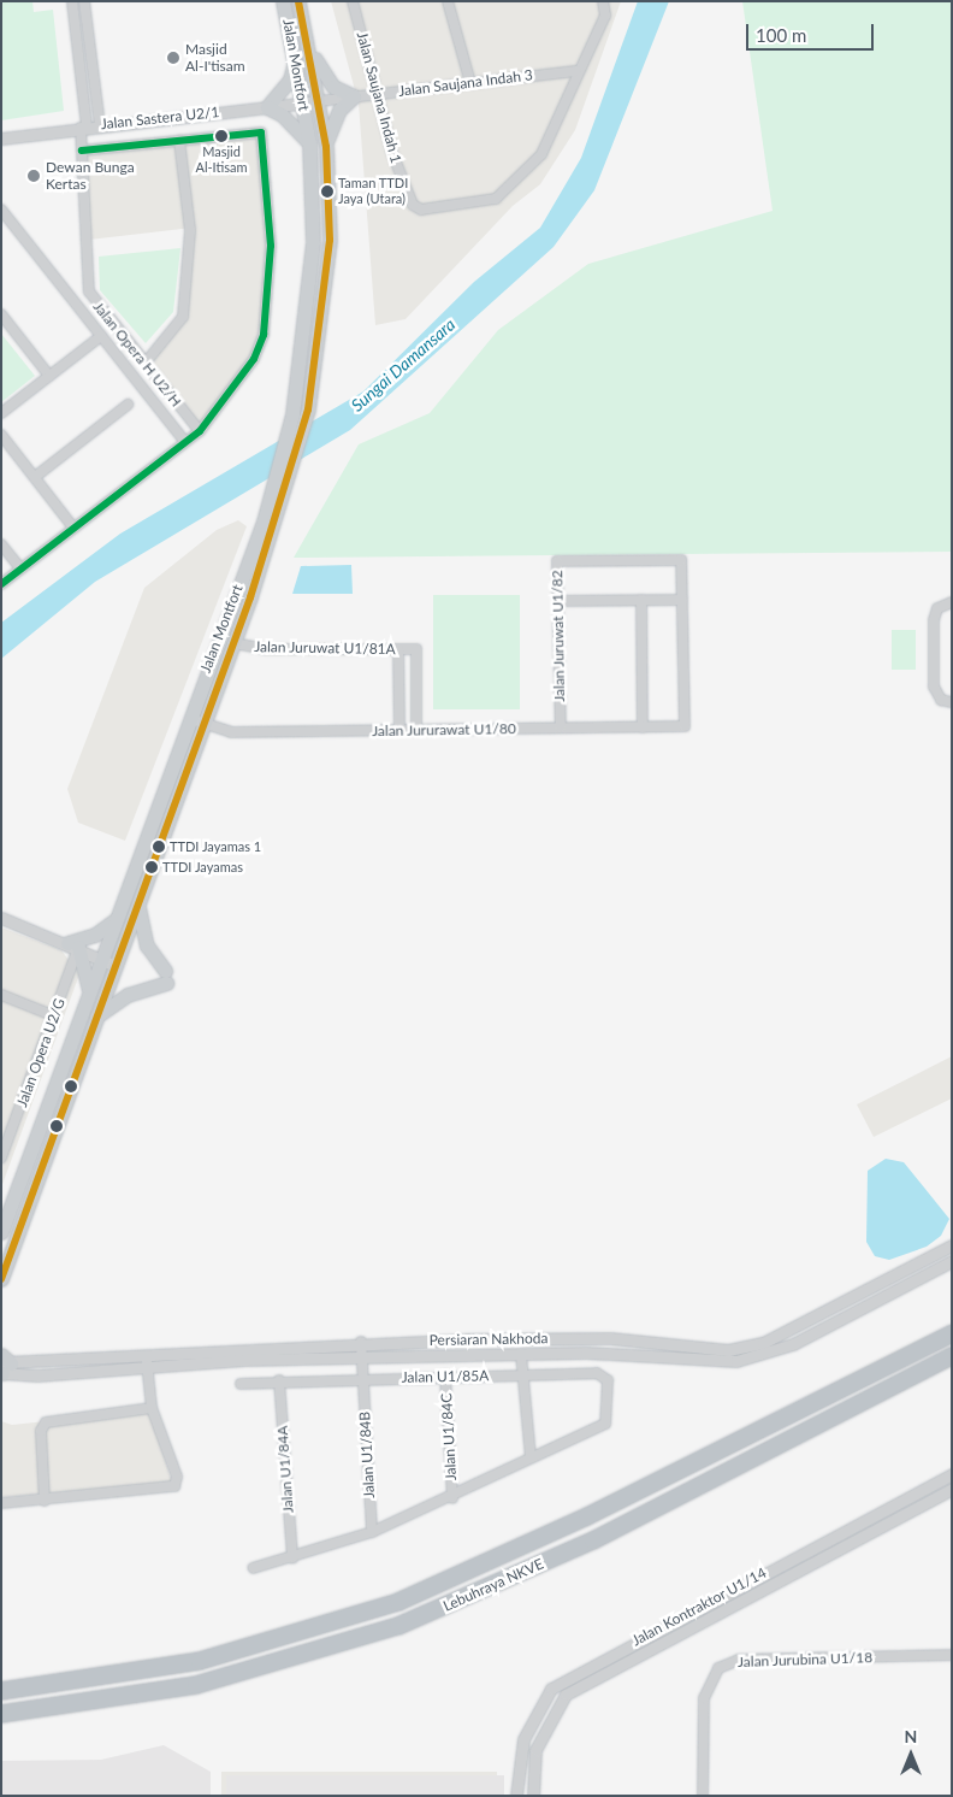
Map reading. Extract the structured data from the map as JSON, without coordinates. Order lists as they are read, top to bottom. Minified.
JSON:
{"streets":{"highway":["Lebuhraya NKVE"],"main road":["Jalan Montfort"],"street":["Jalan Saujana Indah 3","Jalan Saujana Indah 1","Jalan Sastera U2/1","Jalan Opera H U2/H","Jalan Juruwat U1/82","Jalan Juruwat U1/81A","Jalan Jururawat U1/80","Jalan Opera U2/G","Persiaran Nakhoda","Jalan U1/85A","Jalan U1/84C","Jalan U1/84B","Jalan U1/84A","Jalan Kontraktor U1/14","Jalan Jurubina U1/18"]},"crossings":[["Jalan Montfort","Jalan Saujana Indah 3"],["Jalan Montfort","Jalan Sastera U2/1"],["Jalan Montfort","Jalan Juruwat U1/81A"],["Jalan Montfort","Jalan Jururawat U1/80"],["Jalan Saujana Indah 3","Jalan Saujana Indah 1"],["Jalan Saujana Indah 3","Jalan Sastera U2/1"],["Jalan Sastera U2/1","Jalan Opera H U2/H"],["Jalan Juruwat U1/82","Jalan Jururawat U1/80"],["Jalan Juruwat U1/81A","Jalan Jururawat U1/80"],["Persiaran Nakhoda","Jalan U1/84B"],["Jalan U1/85A","Jalan U1/84C"],["Jalan U1/85A","Jalan U1/84B"],["Jalan U1/85A","Jalan U1/84A"]],"water":["Sungai Damansara"],"places":["Masjid Al-I'tisam","Masjid Al-Itisam","Dewan Bunga Kertas","Taman TTDI Jaya (Utara)","TTDI Jayamas 1","TTDI Jayamas"],"scale_bar":"100 m","north":"top"}
